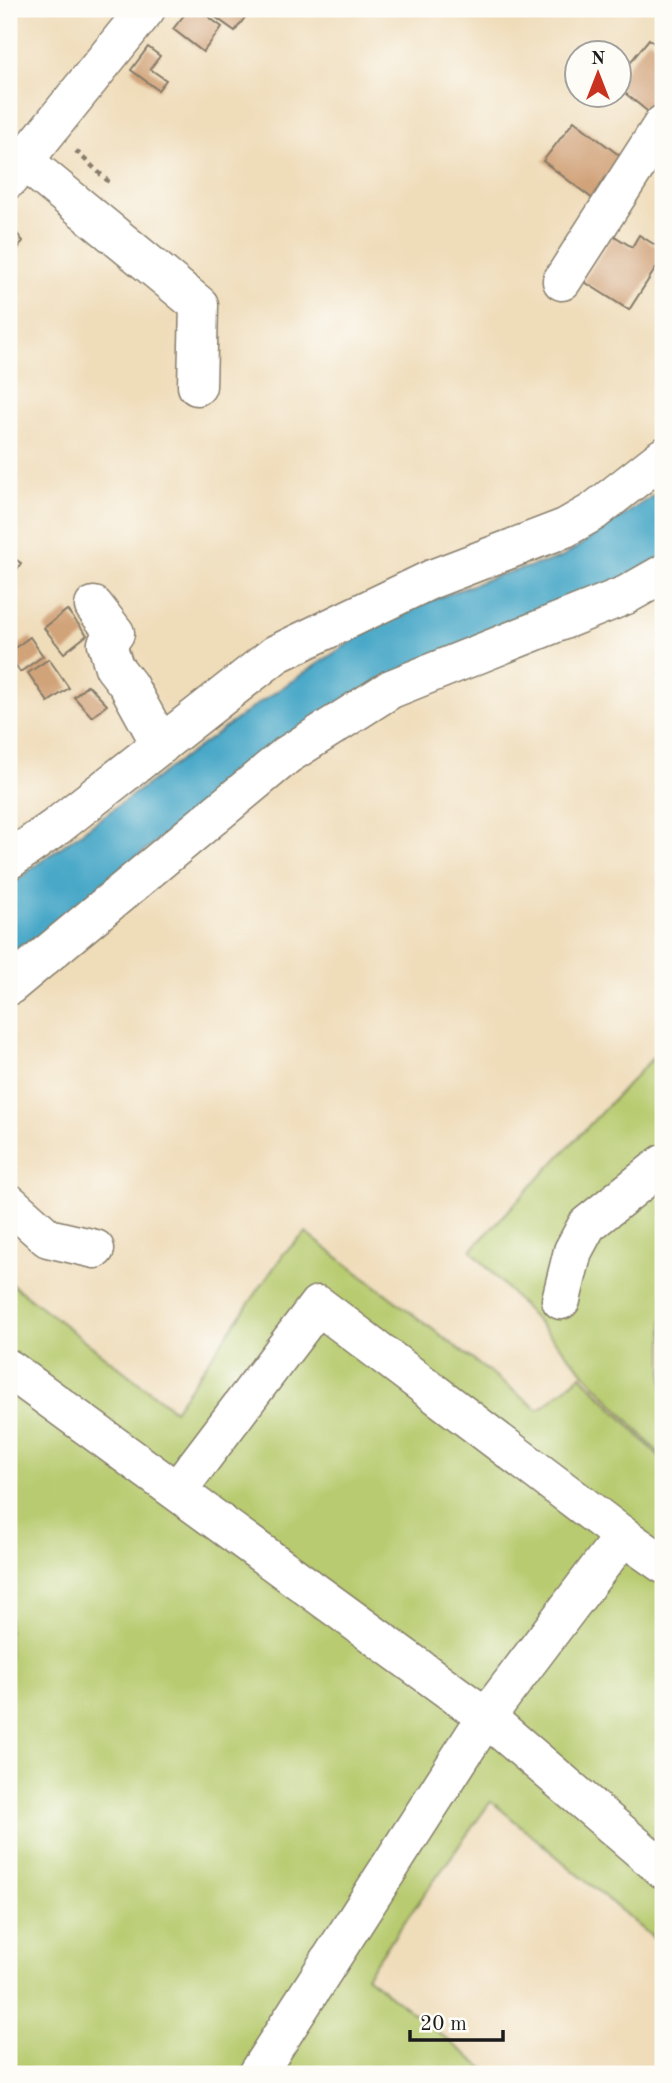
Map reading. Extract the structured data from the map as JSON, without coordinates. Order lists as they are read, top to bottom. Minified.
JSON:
{"scale_bar":"20 m","north":"top"}
